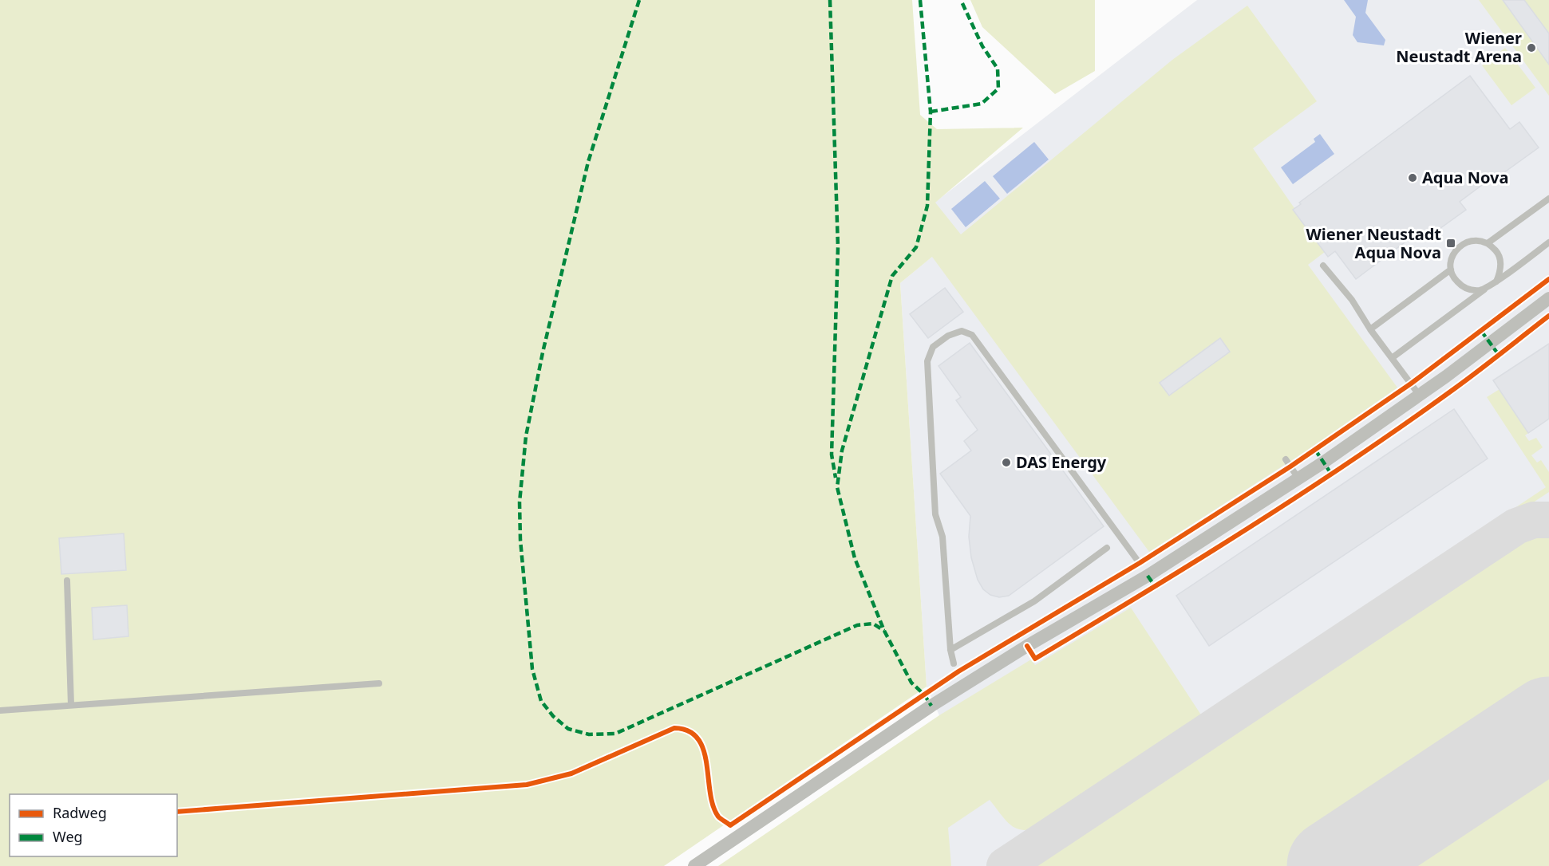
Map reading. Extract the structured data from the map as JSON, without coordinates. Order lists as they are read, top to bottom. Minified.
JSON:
{"places":{"other":["Wiener Neustadt Arena","Aqua Nova","DAS Energy"],"transit":["Wiener Neustadt Aqua Nova"]},"legend":["Radweg","Weg"]}
